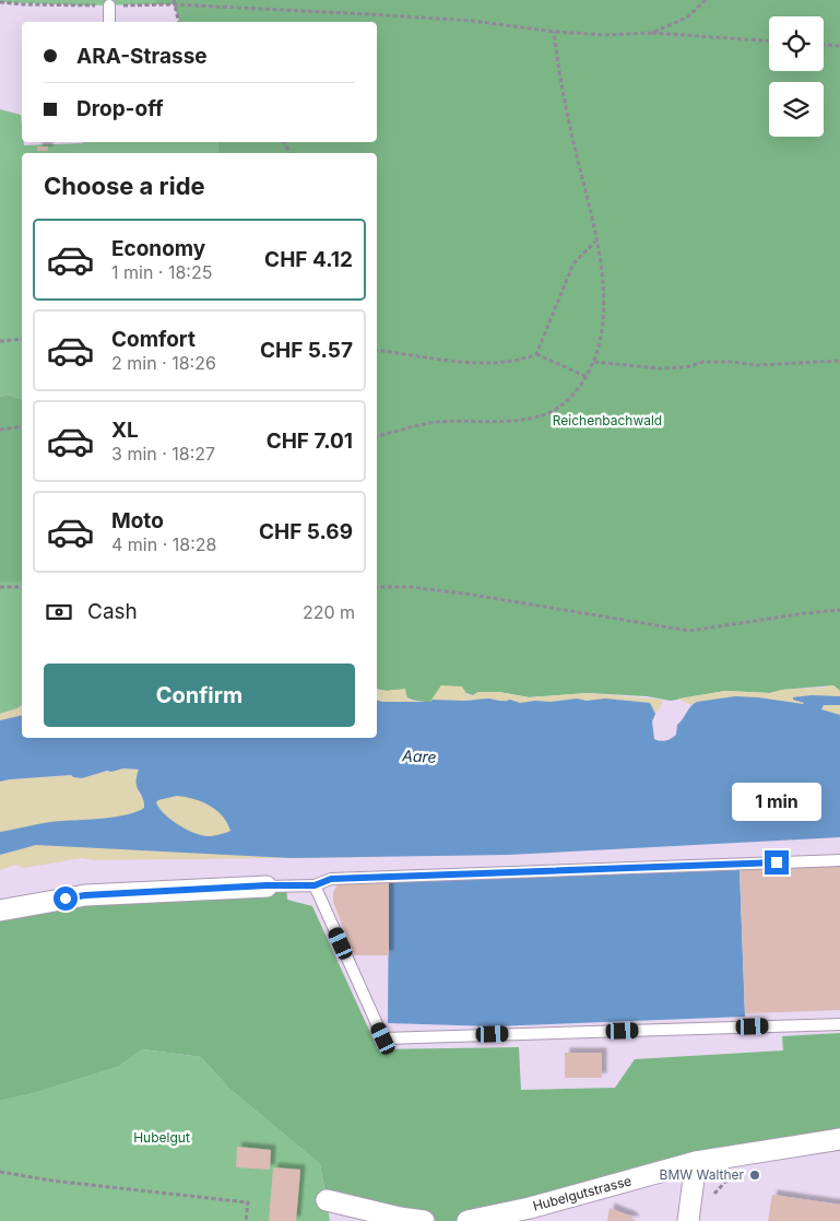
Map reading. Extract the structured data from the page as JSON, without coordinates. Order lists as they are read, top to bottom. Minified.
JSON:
{"streets":{"street":["Hubelgutstrasse"]},"water":["Aare"],"parks":["Reichenbachwald","Hubelgut"],"places":["BMW Walther"],"page":{"banner":["ARA-Strasse","Drop-off"],"heading":"Choose a ride","list":[{"name":"Economy","note":"1 min · 18:25","value":"CHF 4.12"},{"name":"Comfort","note":"2 min · 18:26","value":"CHF 5.57"},{"name":"XL","note":"3 min · 18:27","value":"CHF 7.01"},{"name":"Moto","note":"4 min · 18:28","value":"CHF 5.69"}],"pay":["Cash","220 m"],"buttons":"Confirm","bubble":"1 min"}}
